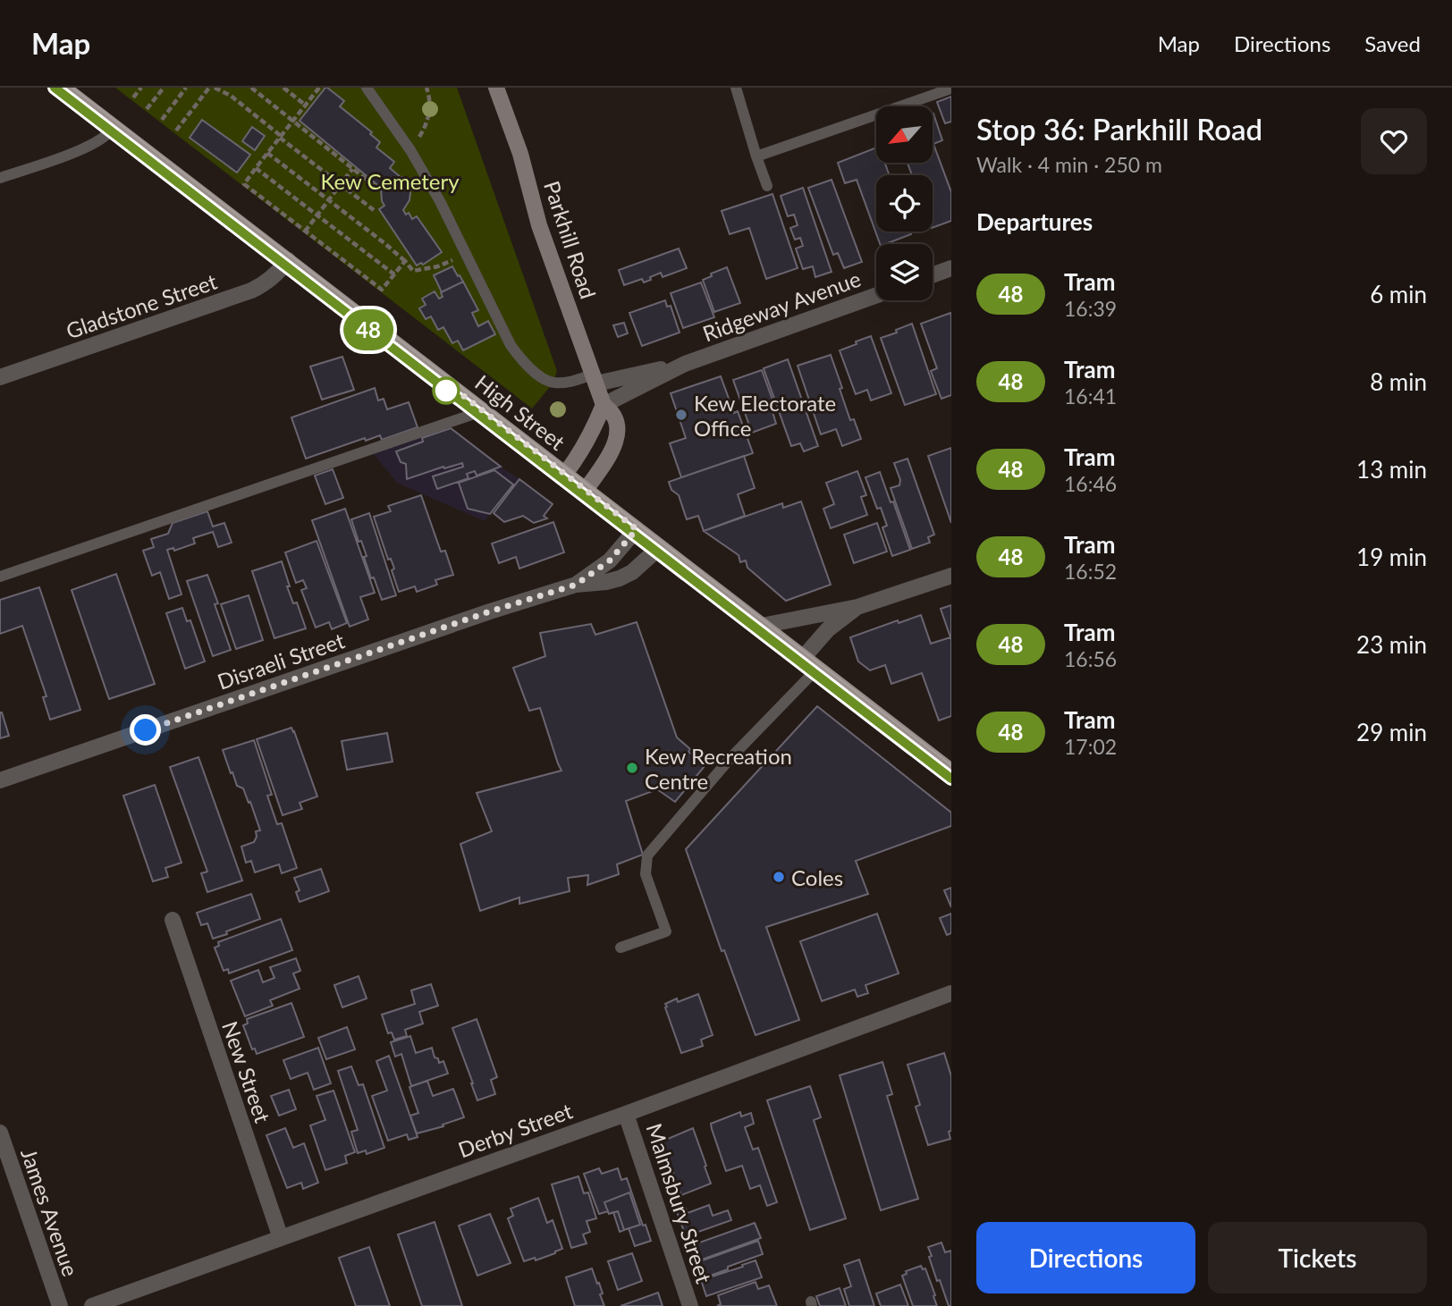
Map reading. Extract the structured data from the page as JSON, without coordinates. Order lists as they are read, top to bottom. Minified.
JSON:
{"streets":{"main road":["High Street"],"street":["Parkhill Road","Gladstone Street","Ridgeway Avenue","Disraeli Street","New Street","Derby Street","Malmsbury Street","James Avenue"]},"crossings":[["Parkhill Road","Ridgeway Avenue"],["Parkhill Road","High Street"],["Gladstone Street","High Street"],["High Street","Disraeli Street"],["New Street","Derby Street"],["Derby Street","Malmsbury Street"]],"parks":["Kew Cemetery"],"places":["Kew Electorate Office","Kew Recreation Centre","Coles"],"lines":["tram line 48"],"north":"bottom left","page":{"header":"Map","nav":["Map","Directions","Saved"],"on_map":"48","heading":[["Stop 36: Parkhill Road","Walk · 4 min · 250 m"],"Departures"],"list":[{"mark":"48","name":"Tram","note":"16:39","value":"6 min"},{"mark":"48","name":"Tram","note":"16:41","value":"8 min"},{"mark":"48","name":"Tram","note":"16:46","value":"13 min"},{"mark":"48","name":"Tram","note":"16:52","value":"19 min"},{"mark":"48","name":"Tram","note":"16:56","value":"23 min"},{"mark":"48","name":"Tram","note":"17:02","value":"29 min"}],"buttons":["Directions","Tickets"]}}
